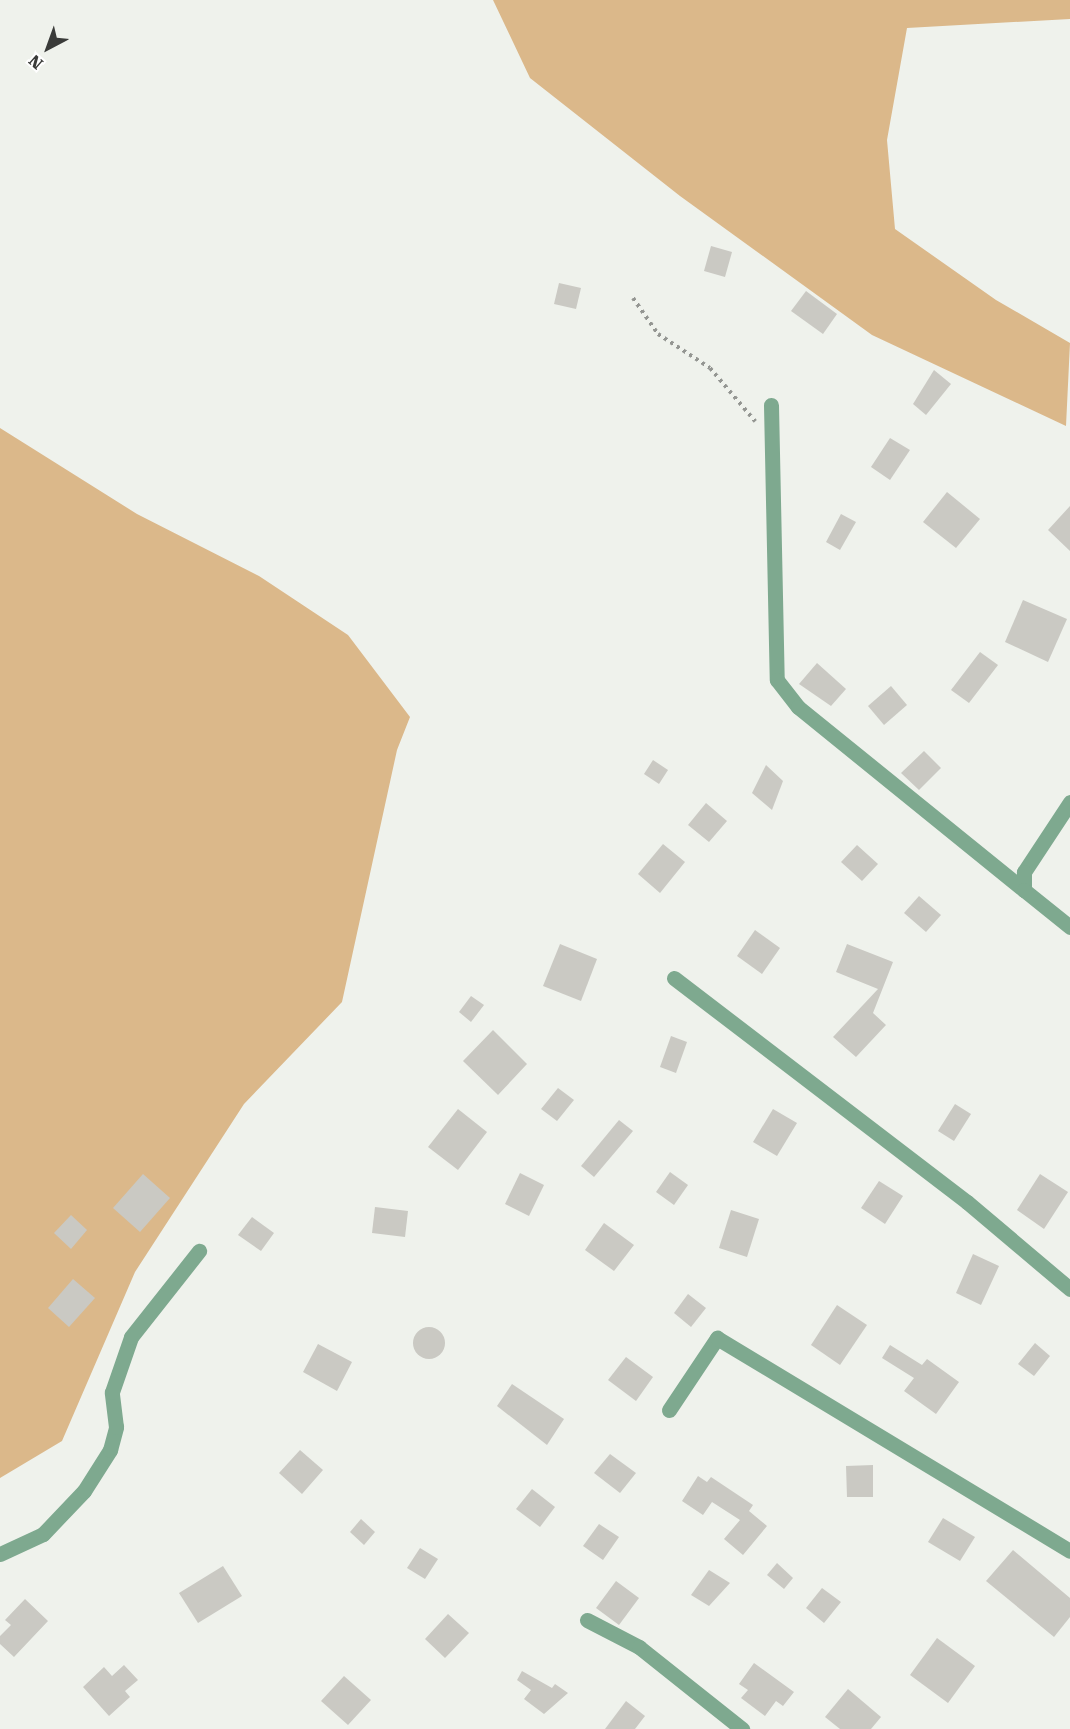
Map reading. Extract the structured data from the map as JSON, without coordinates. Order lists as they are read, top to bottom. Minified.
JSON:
{"north":"bottom left"}
